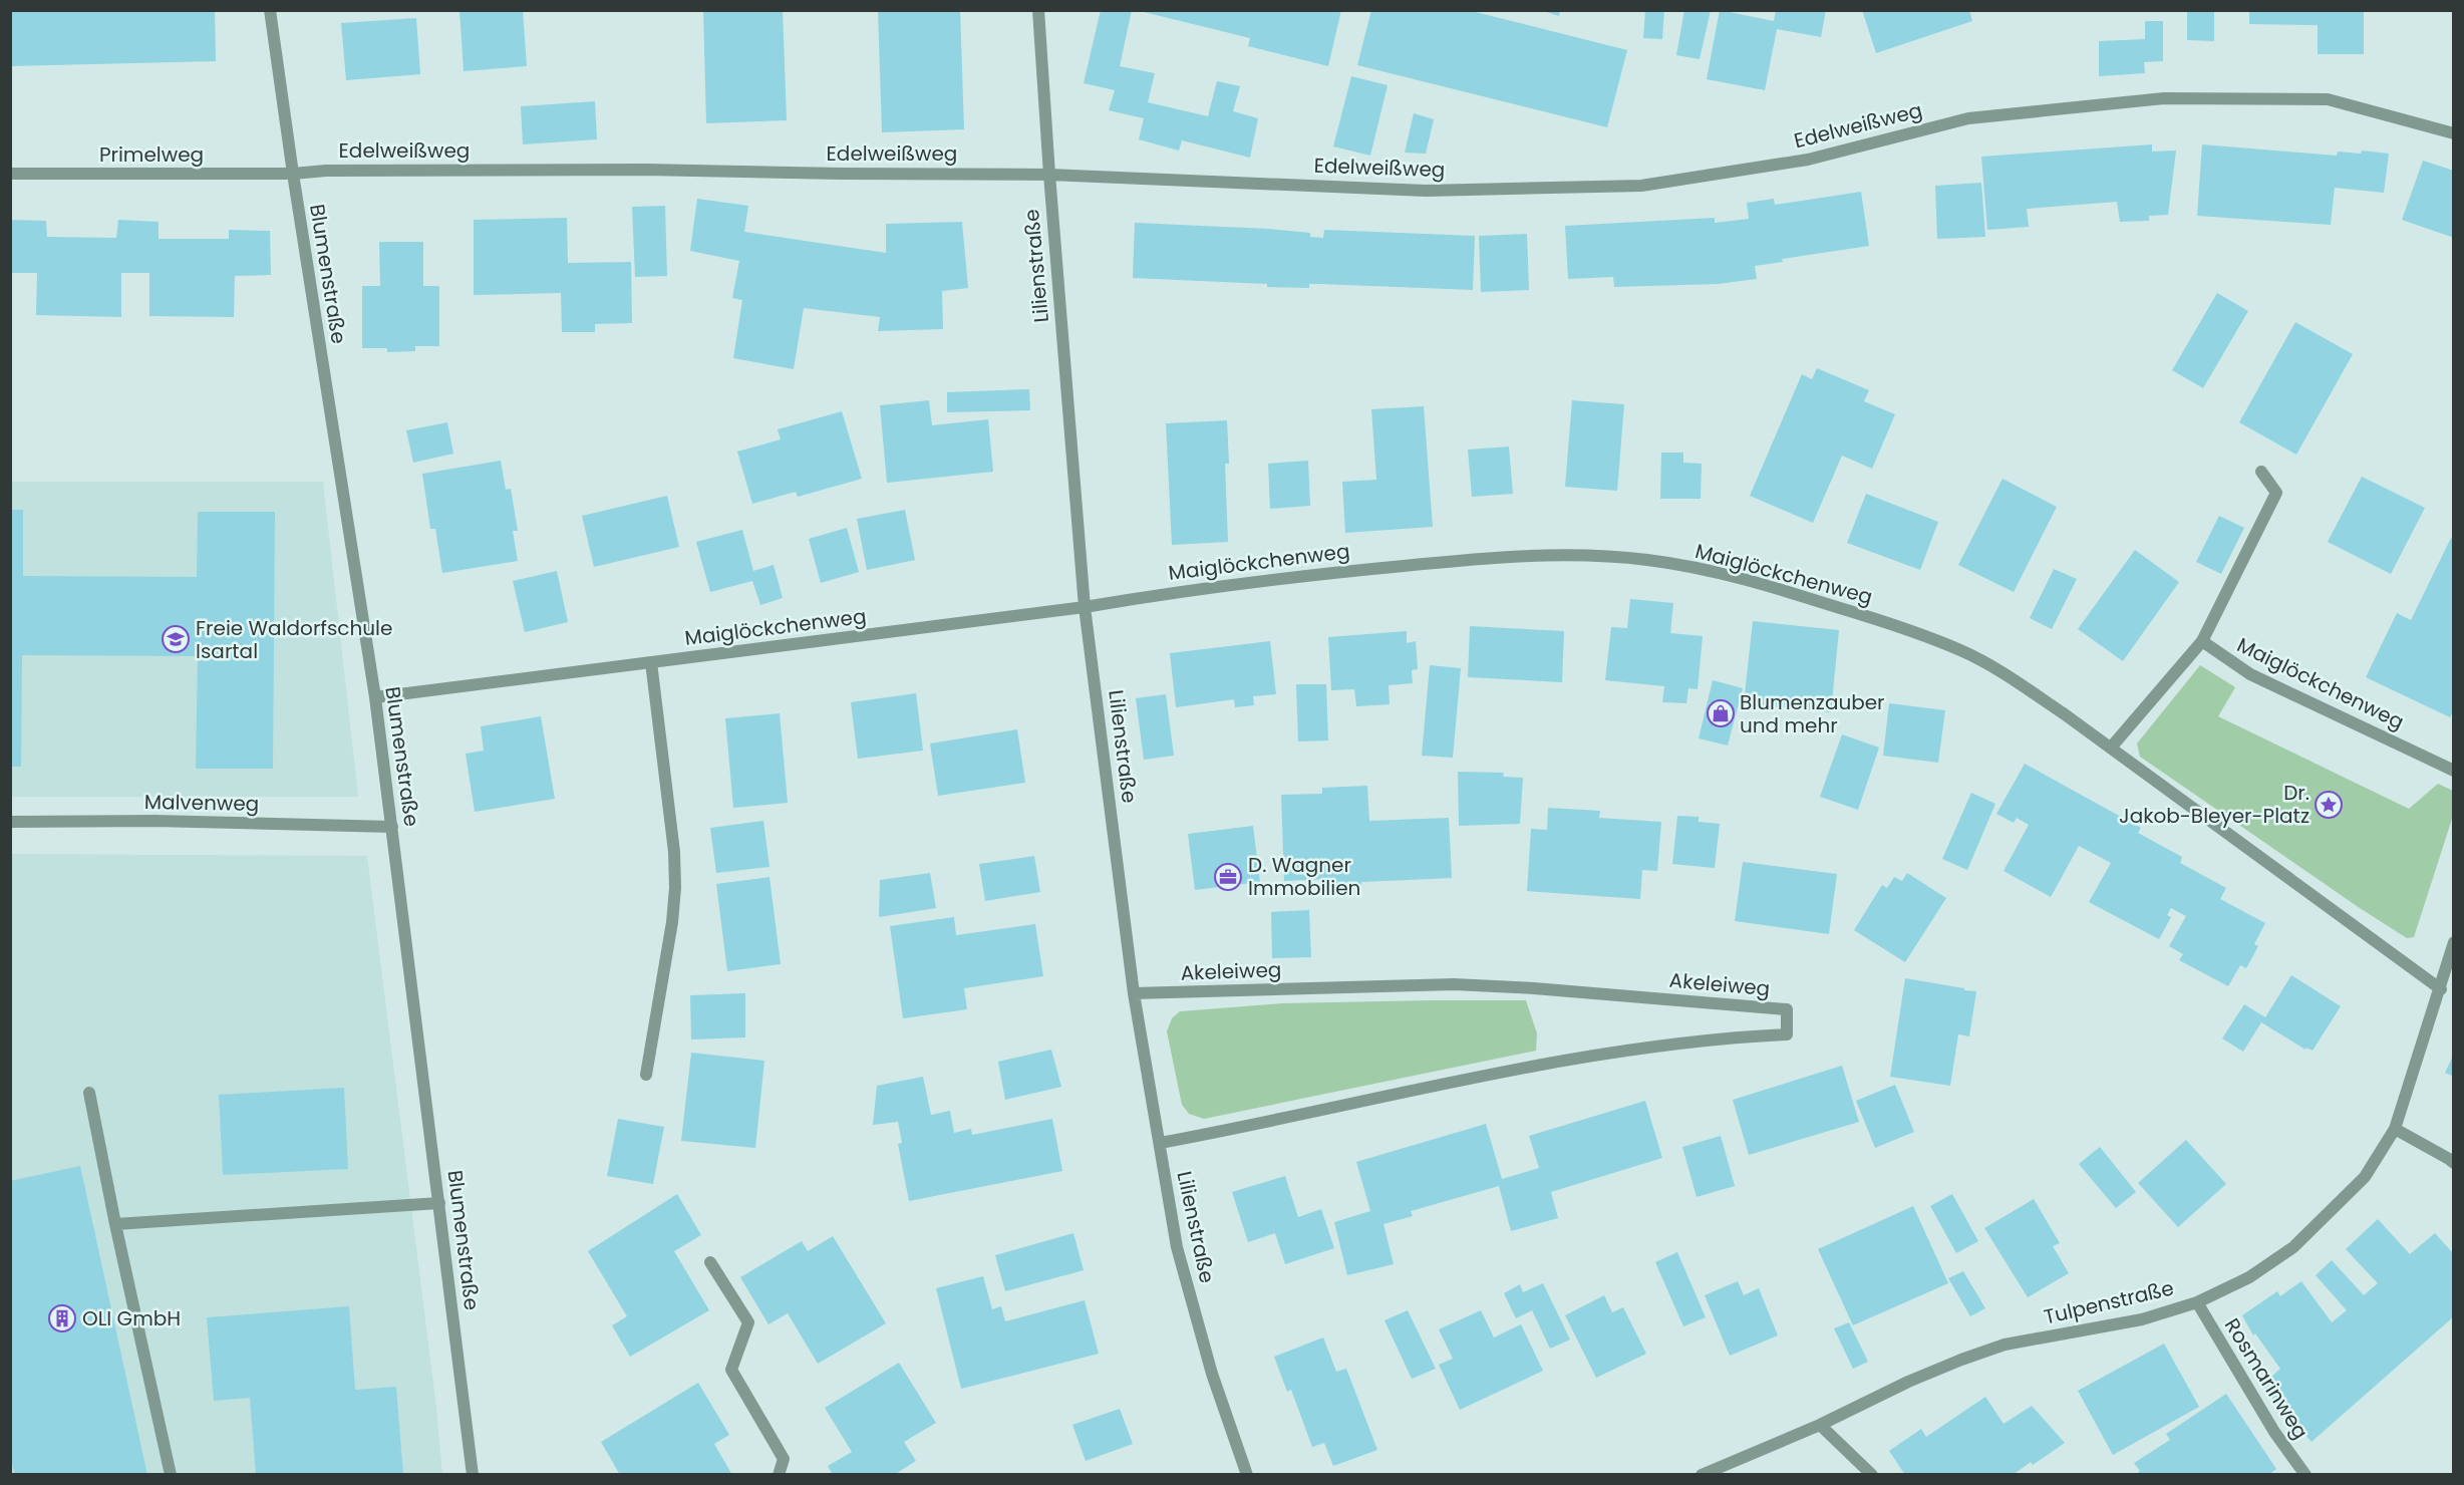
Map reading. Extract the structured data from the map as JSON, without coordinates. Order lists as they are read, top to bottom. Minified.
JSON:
{"streets":{"street":["Edelweißweg","Primelweg","Lilienstraße","Blumenstraße","Maiglöckchenweg","Malvenweg","Akeleiweg","Tulpenstraße","Rosmarinweg"]},"crossings":[["Edelweißweg","Primelweg"],["Edelweißweg","Lilienstraße"],["Edelweißweg","Blumenstraße"],["Primelweg","Blumenstraße"],["Lilienstraße","Maiglöckchenweg"],["Lilienstraße","Akeleiweg"],["Blumenstraße","Maiglöckchenweg"],["Blumenstraße","Malvenweg"],["Maiglöckchenweg","Tulpenstraße"],["Tulpenstraße","Rosmarinweg"]],"places":{"school or university":["Freie Waldorfschule Isartal"],"shop":["Blumenzauber und mehr"],"place":["Dr. Jakob-Bleyer-Platz"],"office":["D. Wagner Immobilien"],"building":["OLI GmbH"]}}
